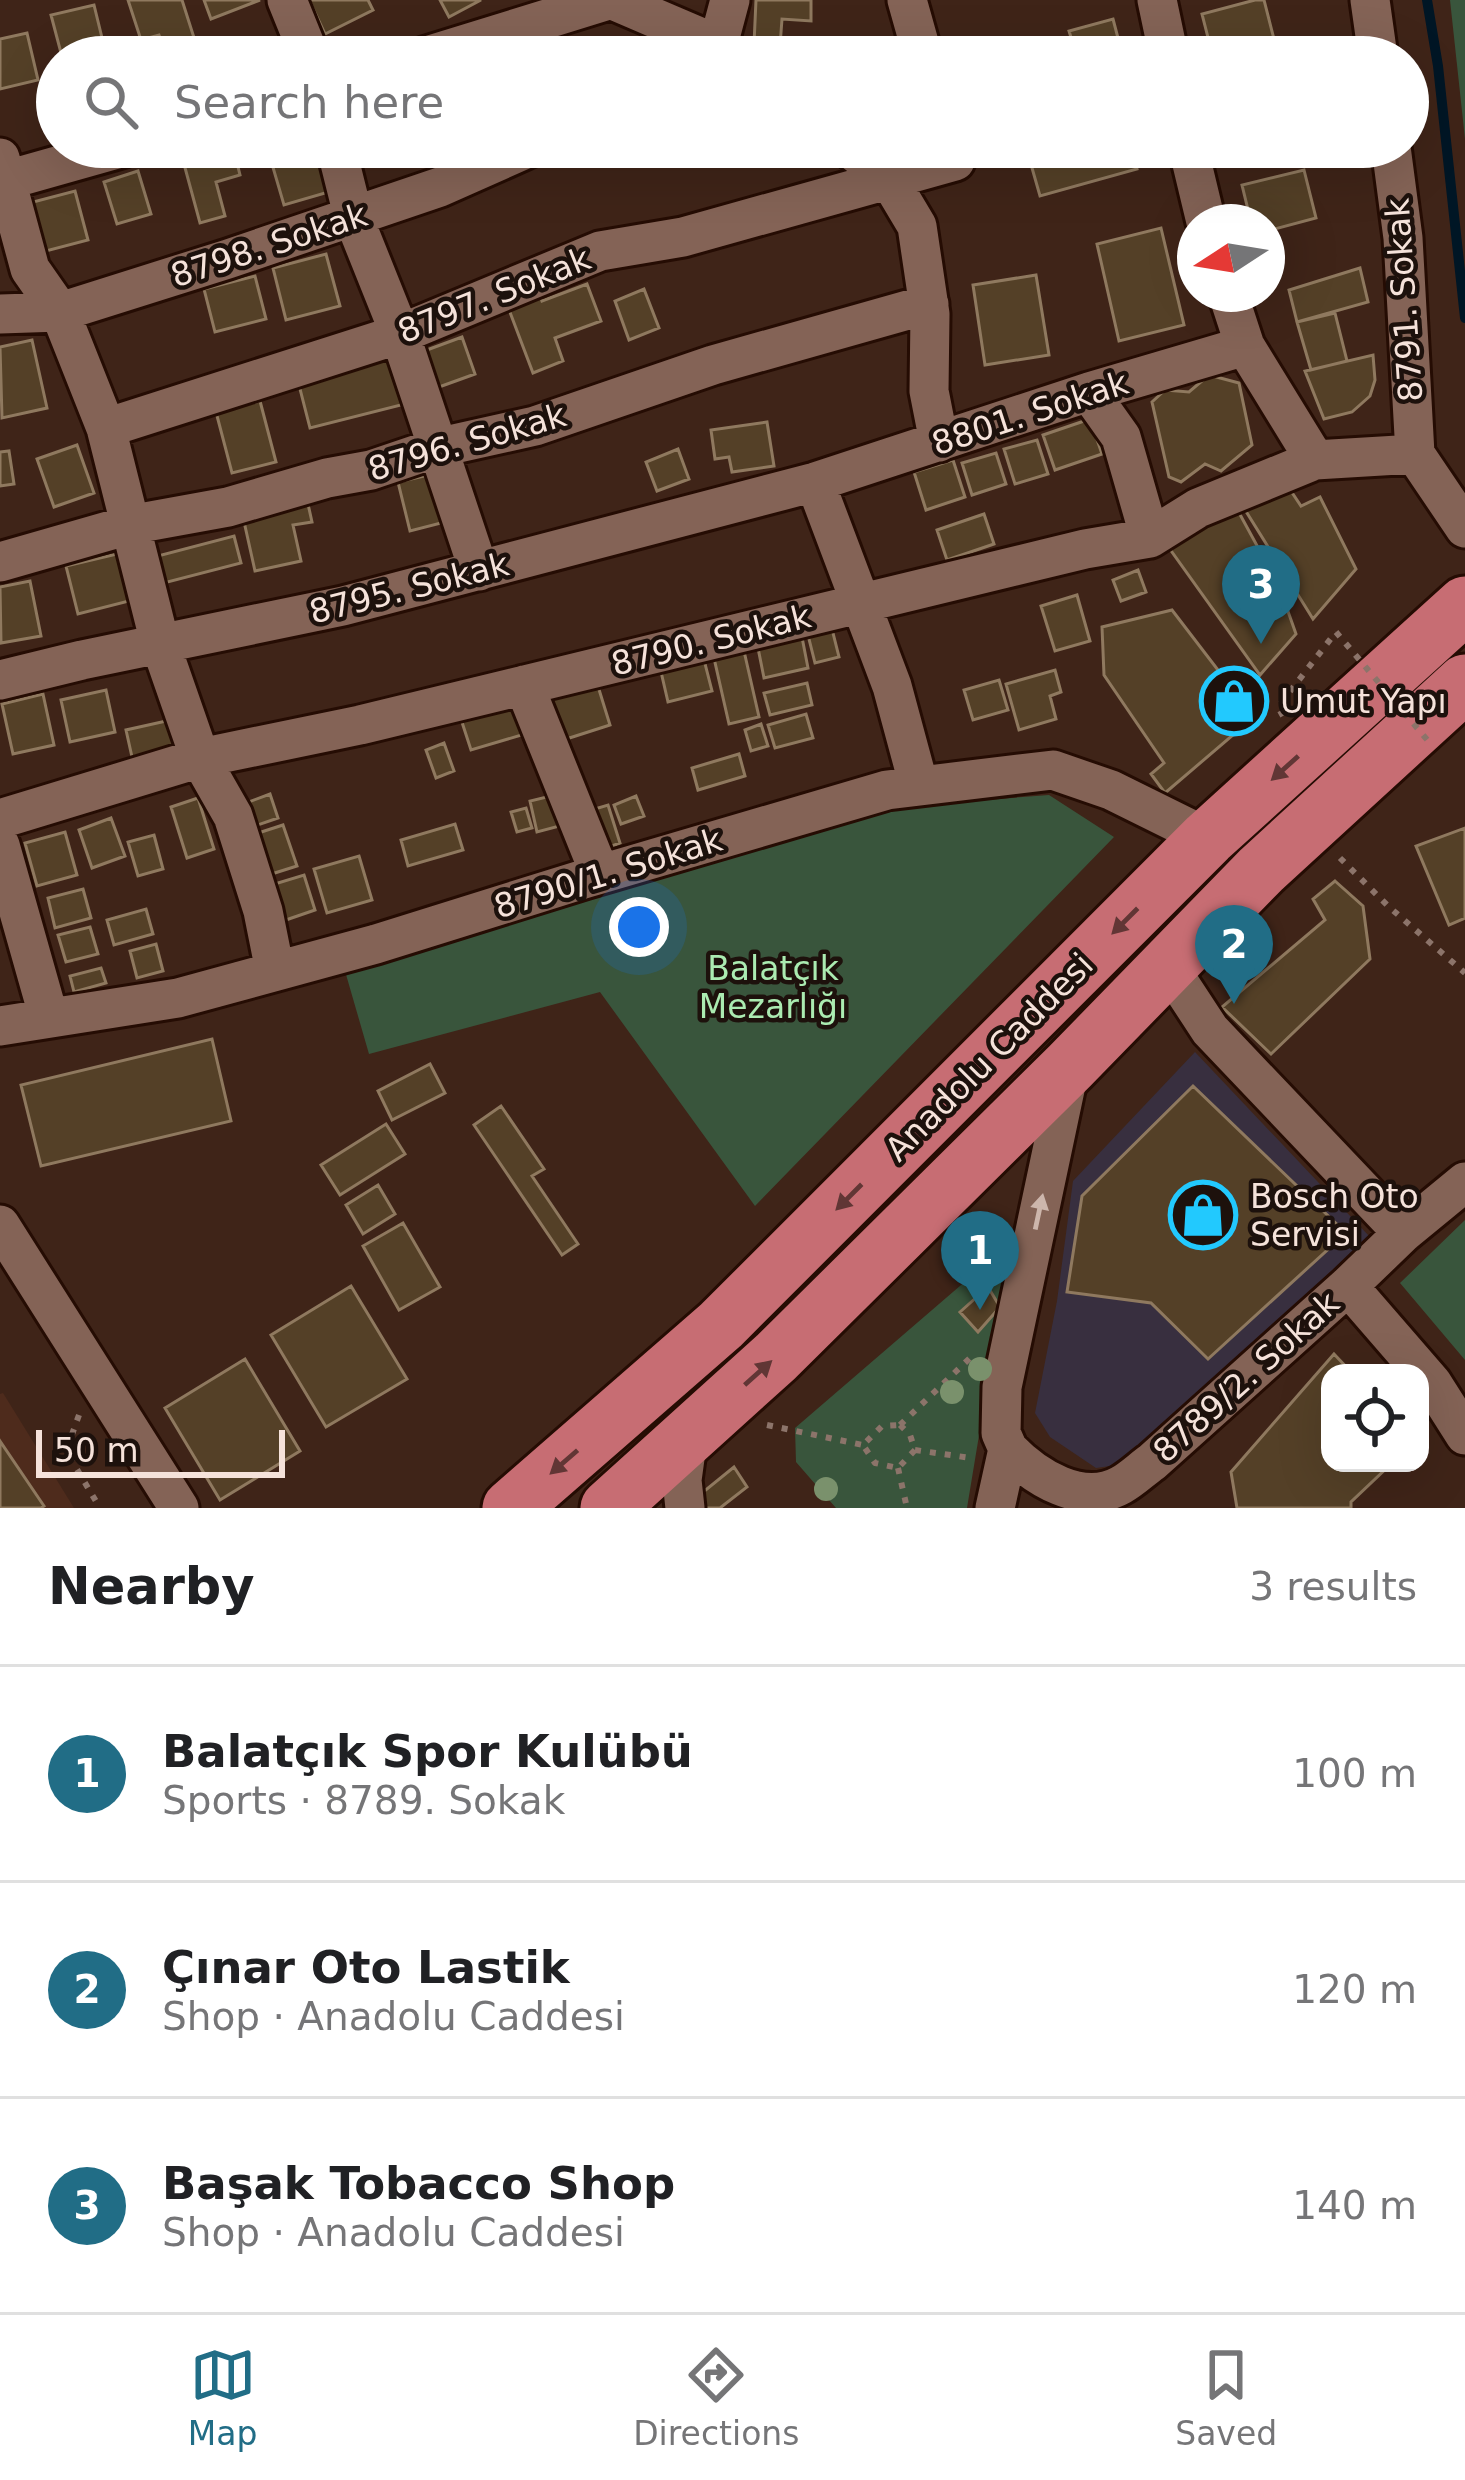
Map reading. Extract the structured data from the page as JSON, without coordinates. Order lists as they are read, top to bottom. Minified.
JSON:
{"streets":{"highway":["Anadolu Caddesi"],"street":["8798. Sokak","8797. Sokak","8791. Sokak","8801. Sokak","8796. Sokak","8795. Sokak","8790. Sokak","8790/1. Sokak","8789/2. Sokak"]},"crossings":[["8791. Sokak","8790. Sokak"],["8801. Sokak","8795. Sokak"],["8790/1. Sokak","Anadolu Caddesi"]],"parks":["Balatçık Mezarlığı"],"places":{"shop":["Umut Yapı","Bosch Oto Servisi"]},"scale_bar":"50 m","north":"left","page":{"search":"Search here","pins":["3","2","1"],"scale":"50 m","heading":["Nearby","3 results"],"list":[{"mark":"1","name":"Balatçık Spor Kulübü","note":"Sports · 8789. Sokak","value":"100 m"},{"mark":"2","name":"Çınar Oto Lastik","note":"Shop · Anadolu Caddesi","value":"120 m"},{"mark":"3","name":"Başak Tobacco Shop","note":"Shop · Anadolu Caddesi","value":"140 m"}],"nav":["Map","Directions","Saved"]}}
